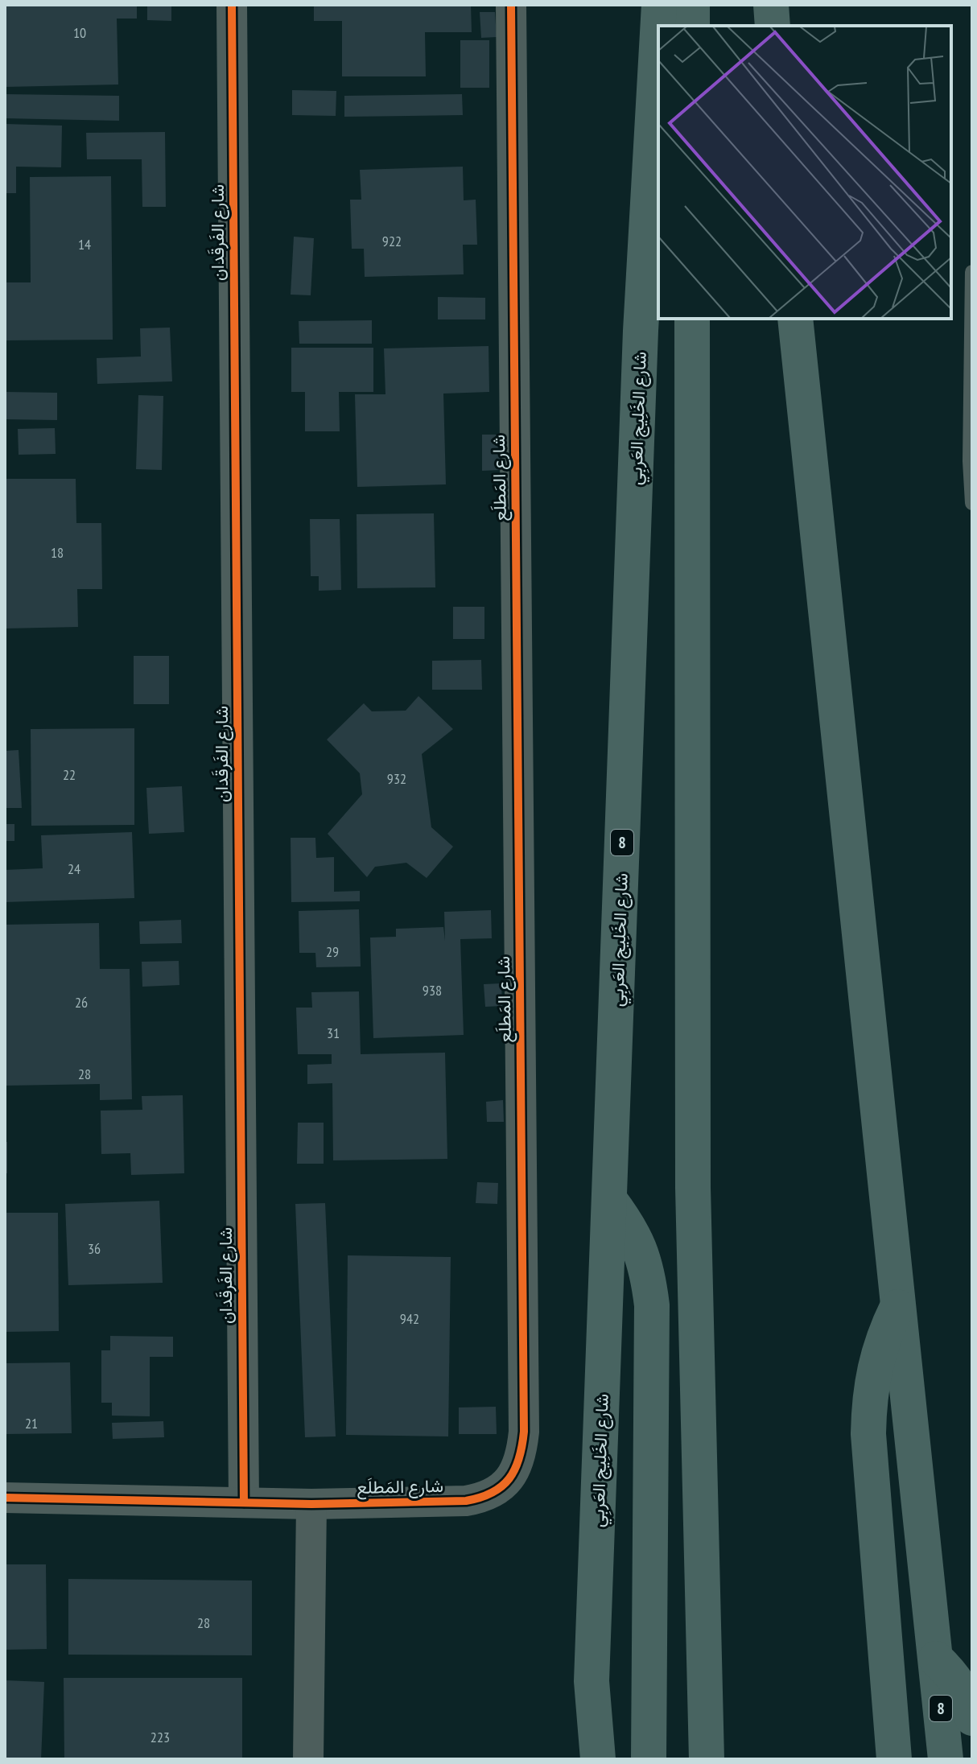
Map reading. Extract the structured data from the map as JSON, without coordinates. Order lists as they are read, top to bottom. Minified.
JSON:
{"streets":{"highway":["شارع الخَلِيج العَربِي","8"],"street":["شارع الفَرقَدان","شارع المَطلَع"]},"crossings":[["شارع الفَرقَدان","شارع المَطلَع"]],"house_numbers":["10","922","14","18","22","932","24","29","938","26","31","28","36","942","21","28","223"]}
